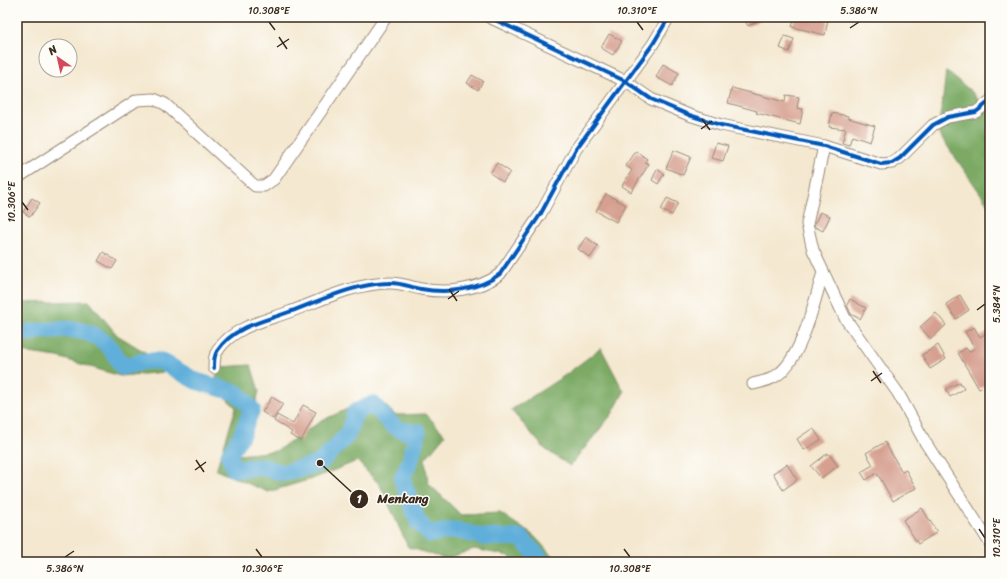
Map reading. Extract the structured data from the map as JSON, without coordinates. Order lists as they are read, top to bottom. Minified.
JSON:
{"places":["Menkang"],"north":"top left","coordinates":["10.308°E","10.310°E","5.386°N","10.306°E","5.384°N"]}
